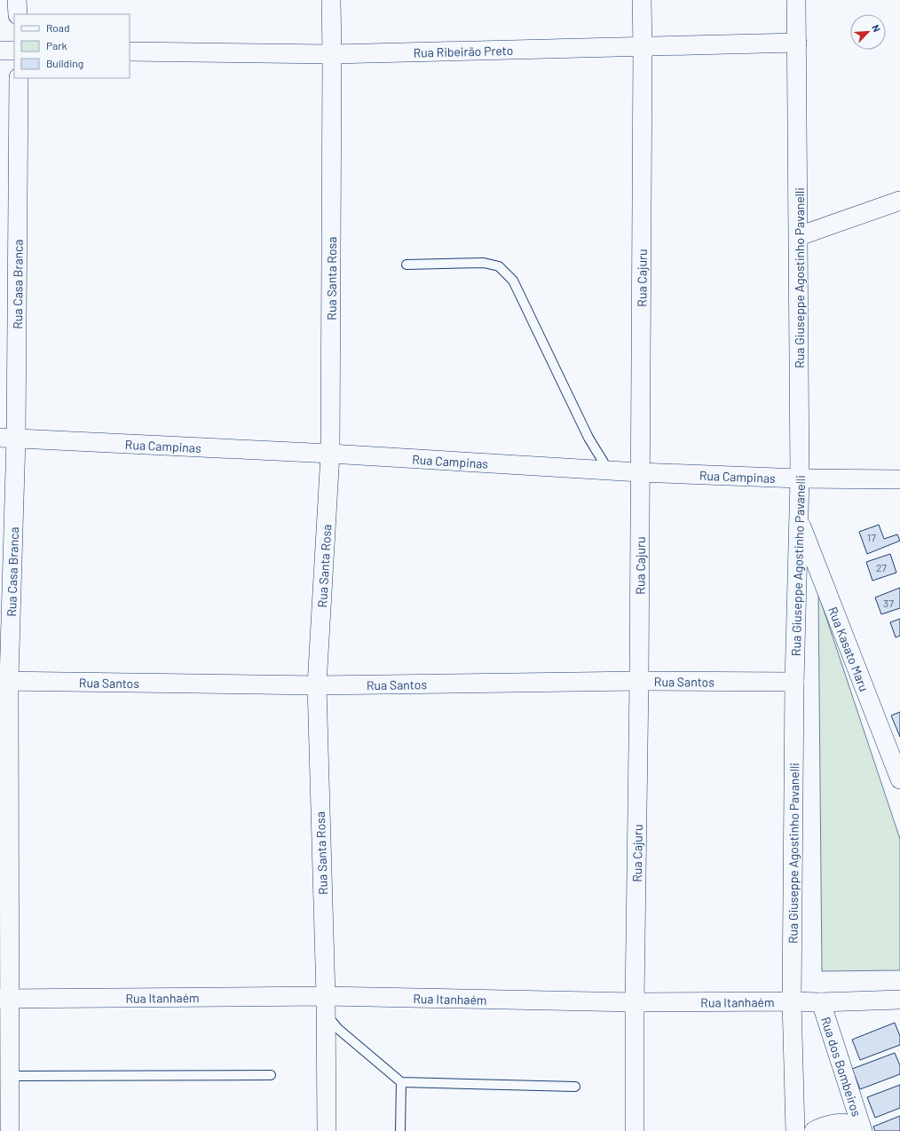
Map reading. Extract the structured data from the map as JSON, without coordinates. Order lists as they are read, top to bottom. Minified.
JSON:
{"streets":{"street":["Rua Ribeirão Preto","Rua Santa Rosa","Rua Cajuru","Rua Giuseppe Agostinho Pavanelli","Rua Casa Branca","Rua Campinas","Rua Kasato Maru","Rua Santos","Rua Itanhaém","Rua dos Bombeiros"]},"crossings":[["Rua Ribeirão Preto","Rua Santa Rosa"],["Rua Ribeirão Preto","Rua Cajuru"],["Rua Ribeirão Preto","Rua Giuseppe Agostinho Pavanelli"],["Rua Santa Rosa","Rua Campinas"],["Rua Santa Rosa","Rua Santos"],["Rua Santa Rosa","Rua Itanhaém"],["Rua Cajuru","Rua Campinas"],["Rua Cajuru","Rua Santos"],["Rua Cajuru","Rua Itanhaém"],["Rua Giuseppe Agostinho Pavanelli","Rua Campinas"],["Rua Giuseppe Agostinho Pavanelli","Rua Kasato Maru"],["Rua Giuseppe Agostinho Pavanelli","Rua Santos"],["Rua Giuseppe Agostinho Pavanelli","Rua Itanhaém"],["Rua Casa Branca","Rua Campinas"],["Rua Casa Branca","Rua Santos"],["Rua Casa Branca","Rua Itanhaém"],["Rua Itanhaém","Rua dos Bombeiros"]],"house_numbers":["17","27","37"],"legend":["Road","Park","Building"],"north":"top right"}
